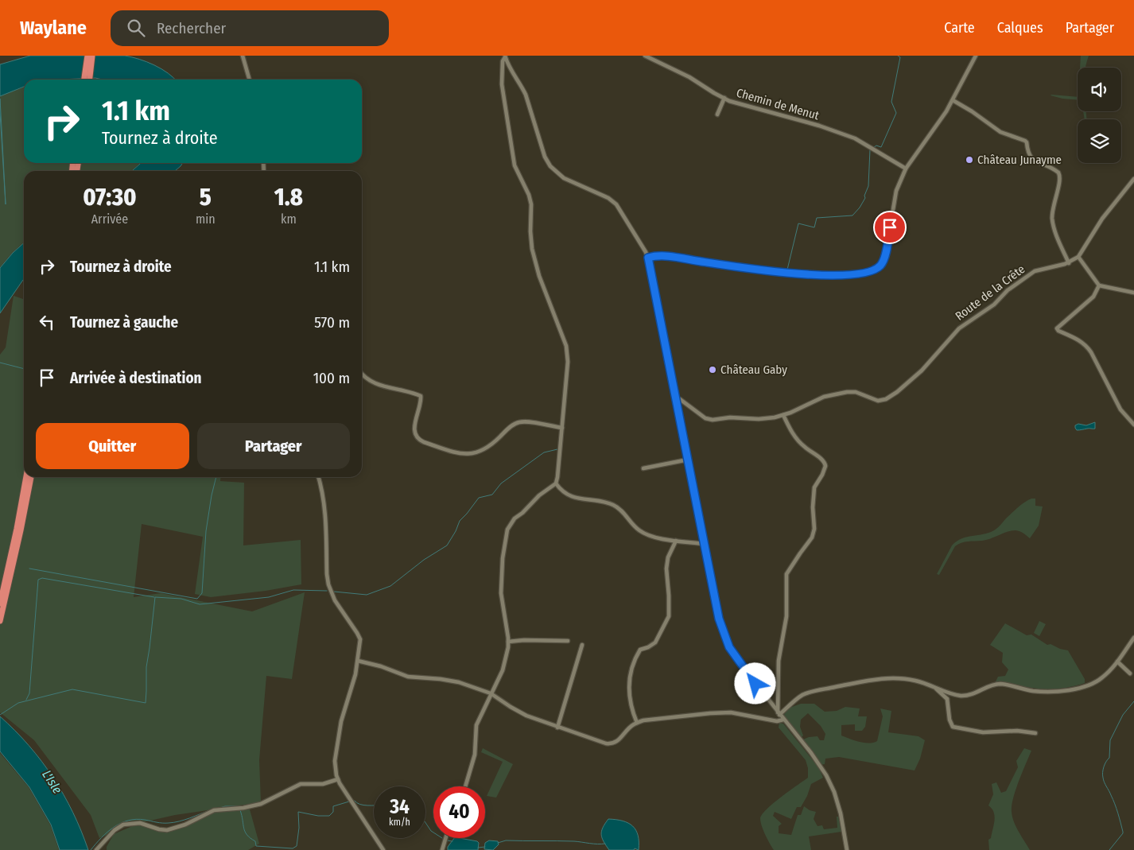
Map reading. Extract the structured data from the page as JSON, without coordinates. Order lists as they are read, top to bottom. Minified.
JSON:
{"streets":{"street":["Chemin de Menut","Route de la Crête"]},"water":["L'Isle"],"places":["Château Junayme","Château Gaby"],"page":{"header":"Waylane","search":"Rechercher","nav":["Carte","Calques","Partager"],"turn":["1.1 km","Tournez à droite"],"eta":["07:30","Arrivée","5","min","1.8","km"],"list":[{"name":"Tournez à droite","value":"1.1 km"},{"name":"Tournez à gauche","value":"570 m"},{"name":"Arrivée à destination","value":"100 m"}],"buttons":["Quitter","Partager"],"speed":"34 km/h","limit":"40"}}
